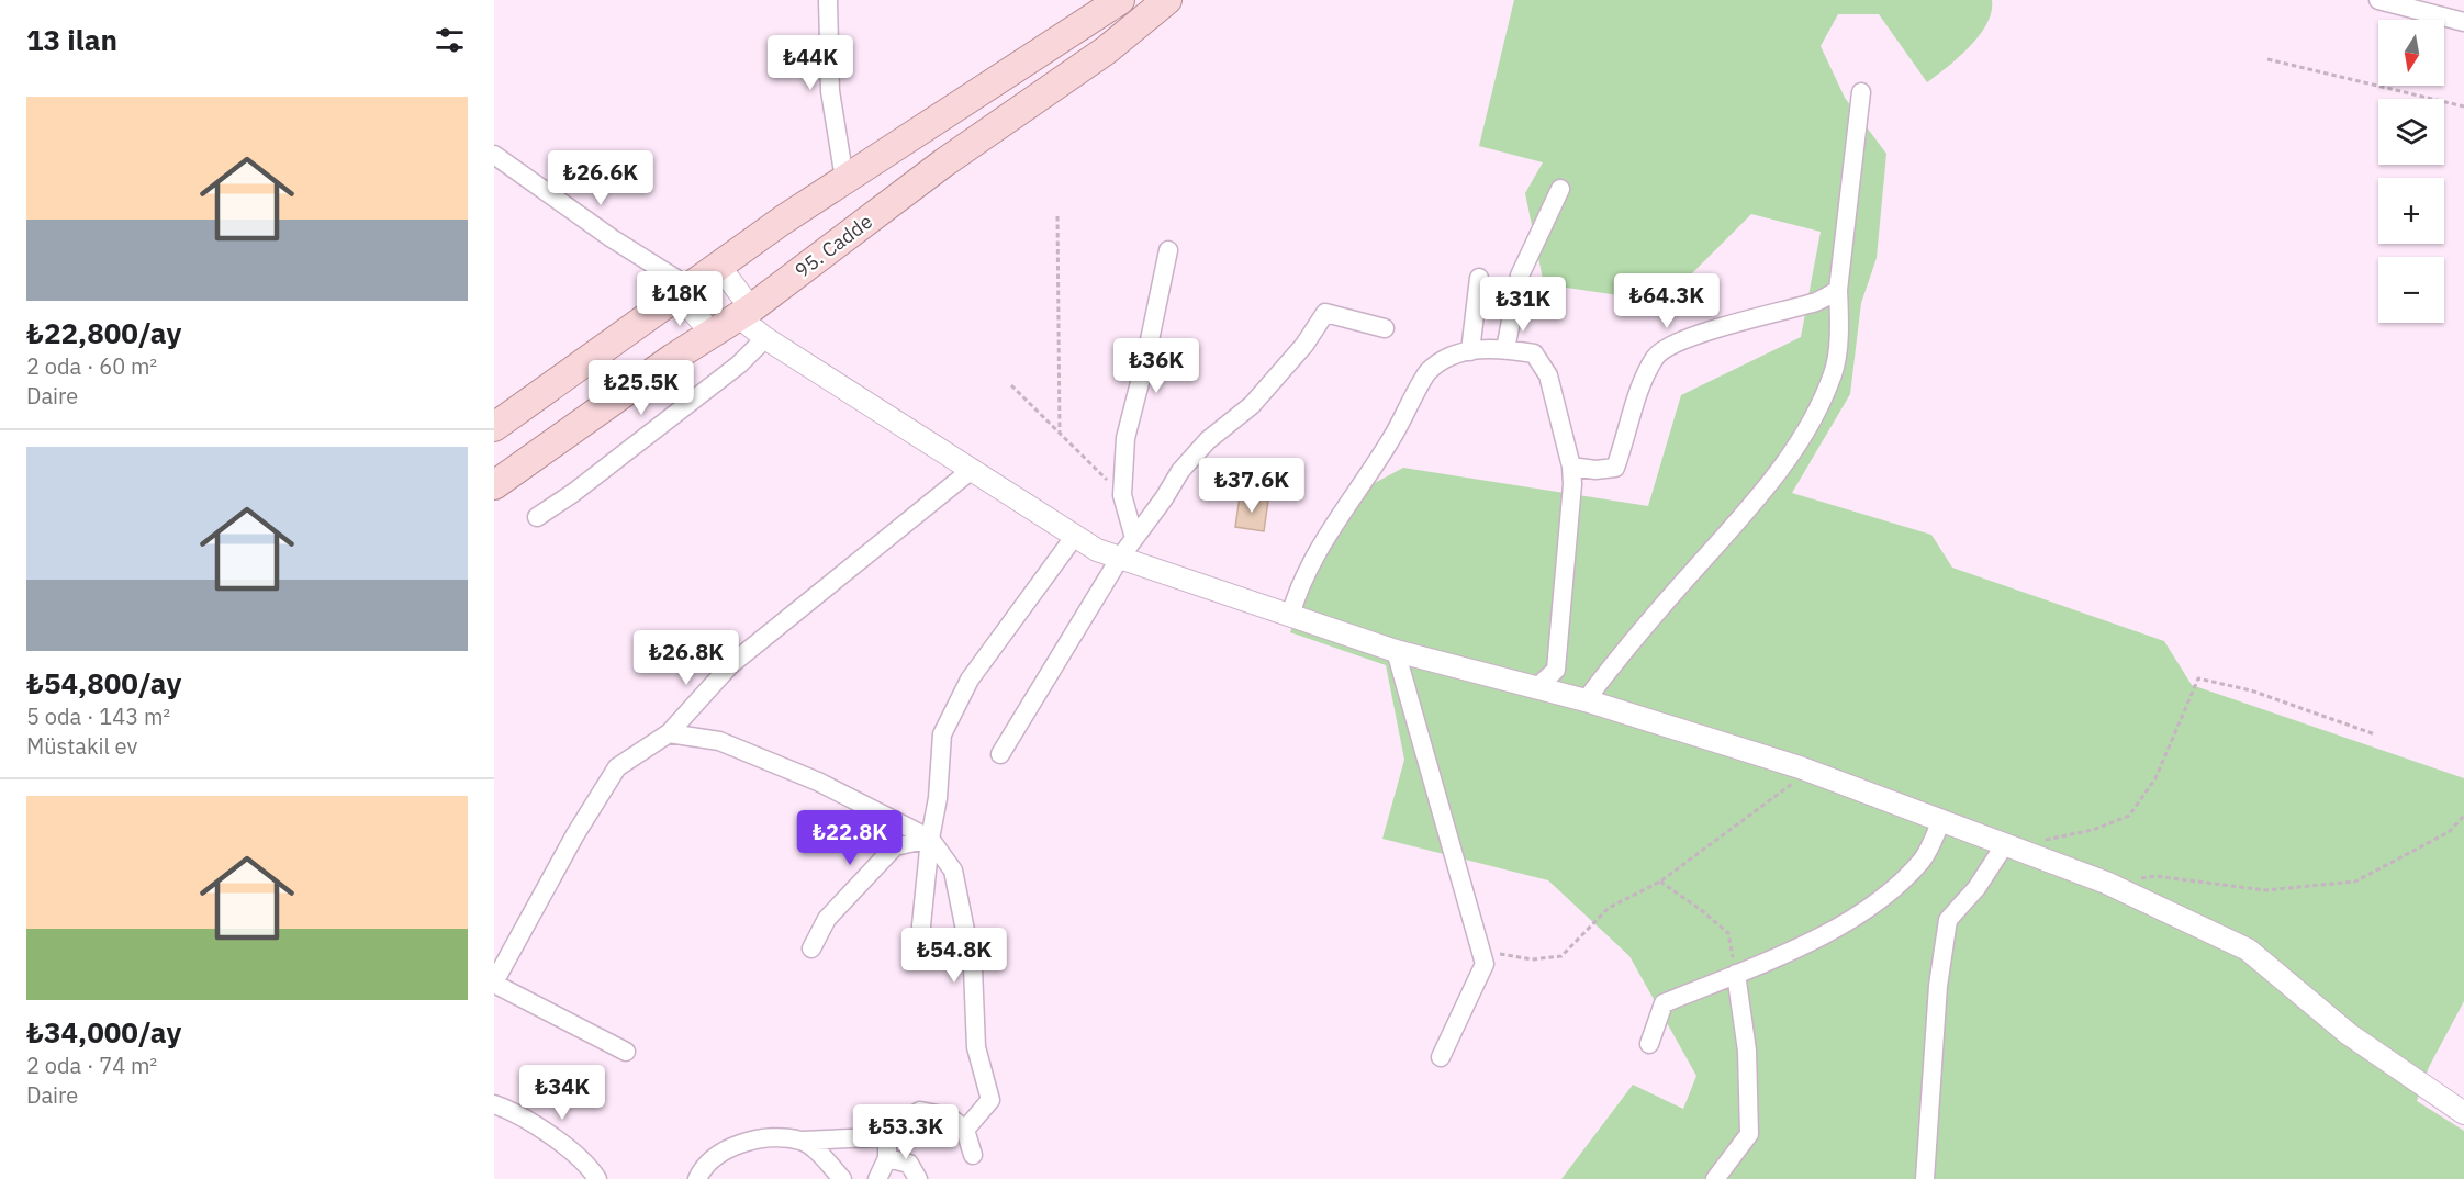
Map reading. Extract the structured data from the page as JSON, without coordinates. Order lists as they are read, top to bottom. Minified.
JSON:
{"streets":{"main road":["95. Cadde"]},"north":"bottom","page":{"heading":"13 ilan","map_buttons":["+","−"],"price":["₺44K","₺26.6K","₺18K","₺64.3K","₺31K","₺36K","₺25.5K","₺37.6K","₺26.8K","₺22.8K","₺54.8K","₺34K","₺53.3K"],"list":[{"name":"₺22,800/ay","note":"2 oda · 60 m² · Daire"},{"name":"₺54,800/ay","note":"5 oda · 143 m² · Müstakil ev"},{"name":"₺34,000/ay","note":"2 oda · 74 m² · Daire"}]}}
